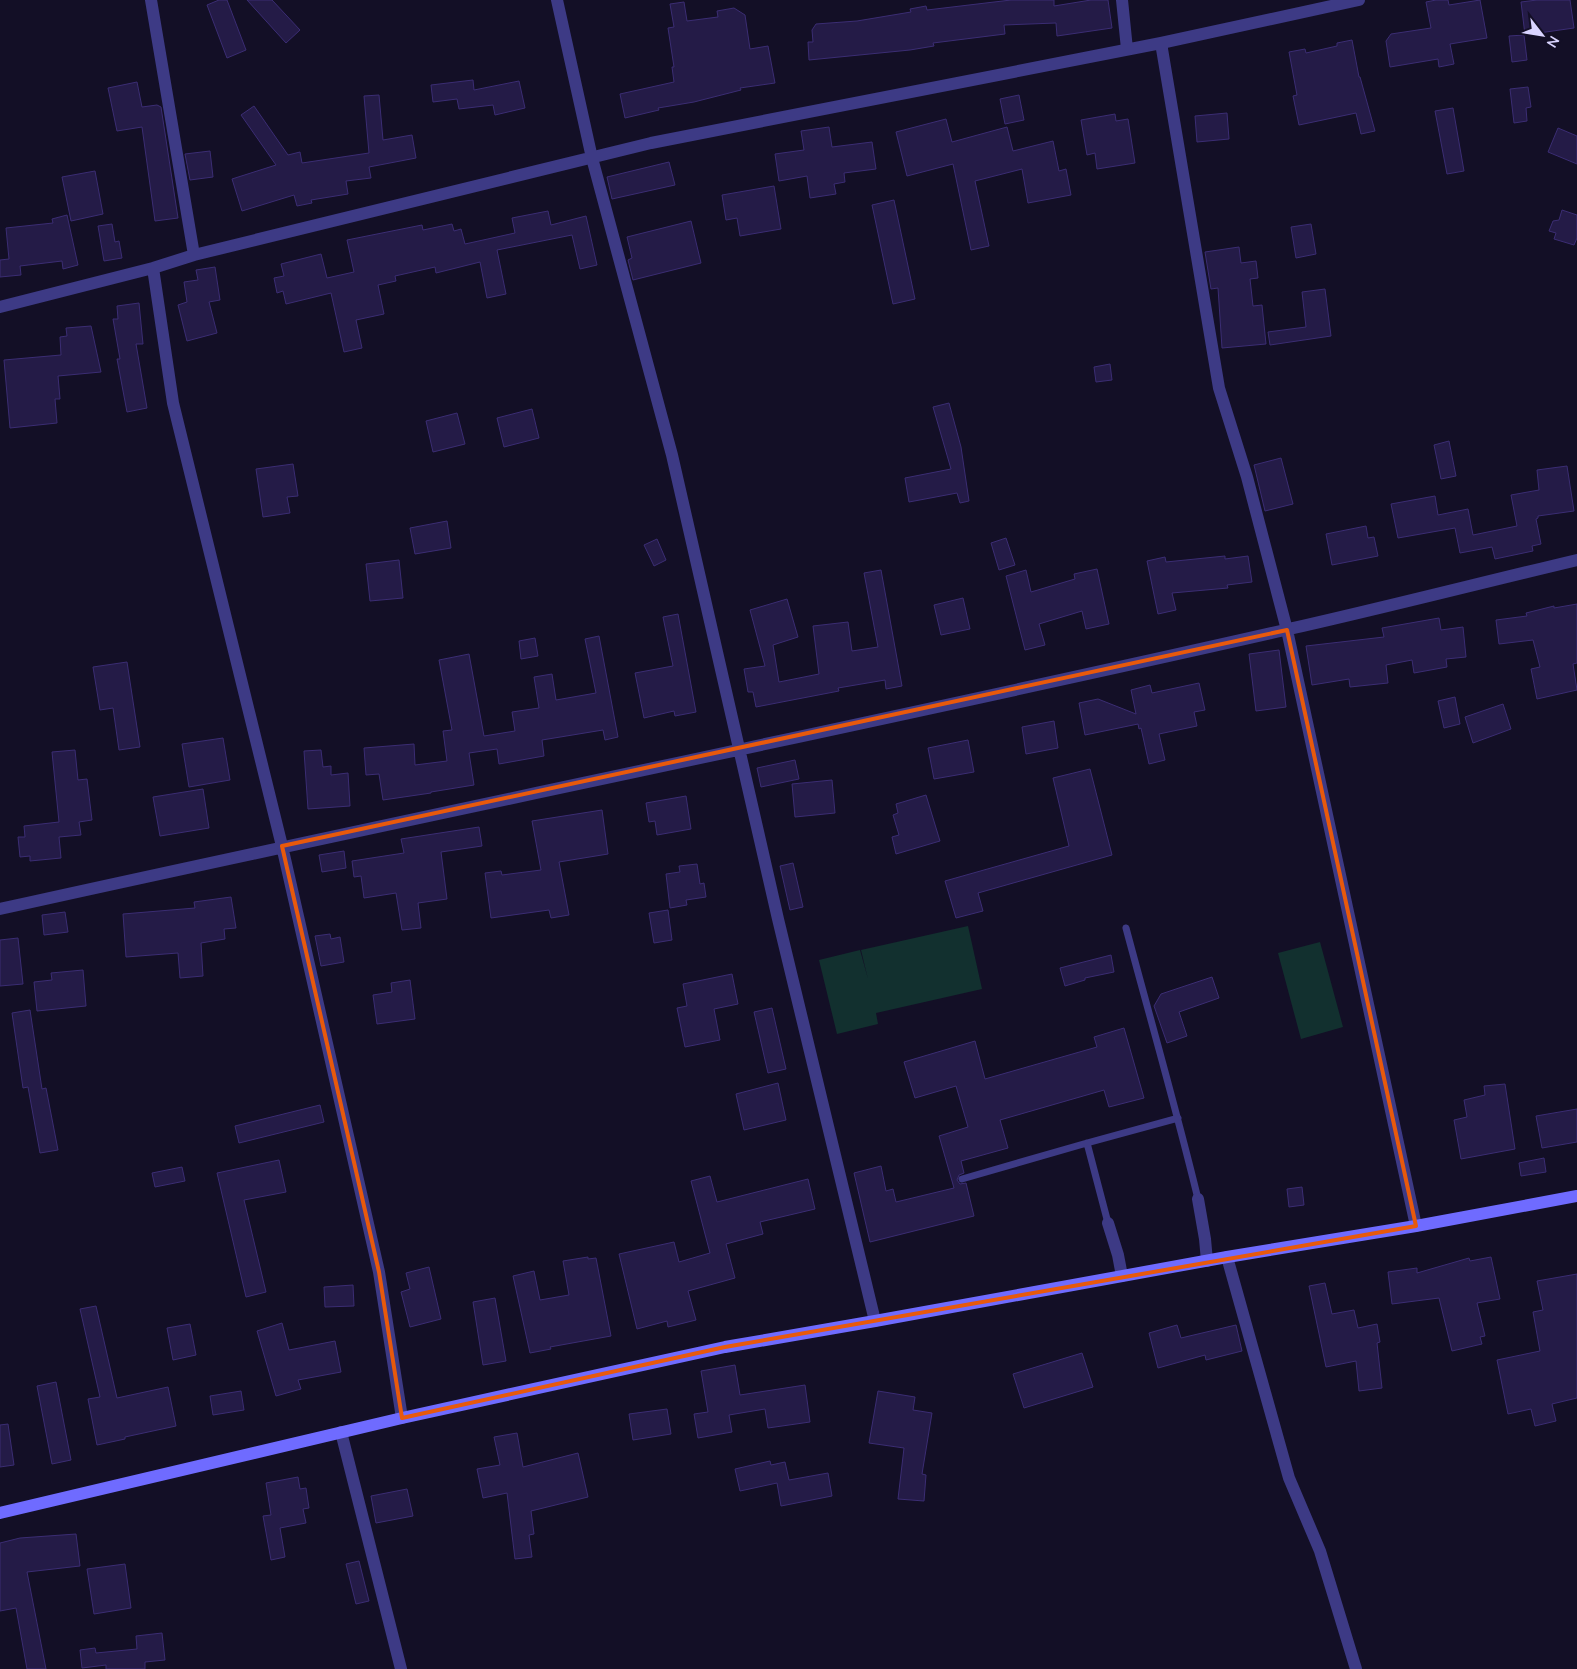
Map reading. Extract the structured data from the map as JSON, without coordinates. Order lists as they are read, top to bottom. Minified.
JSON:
{"north":"bottom right"}
